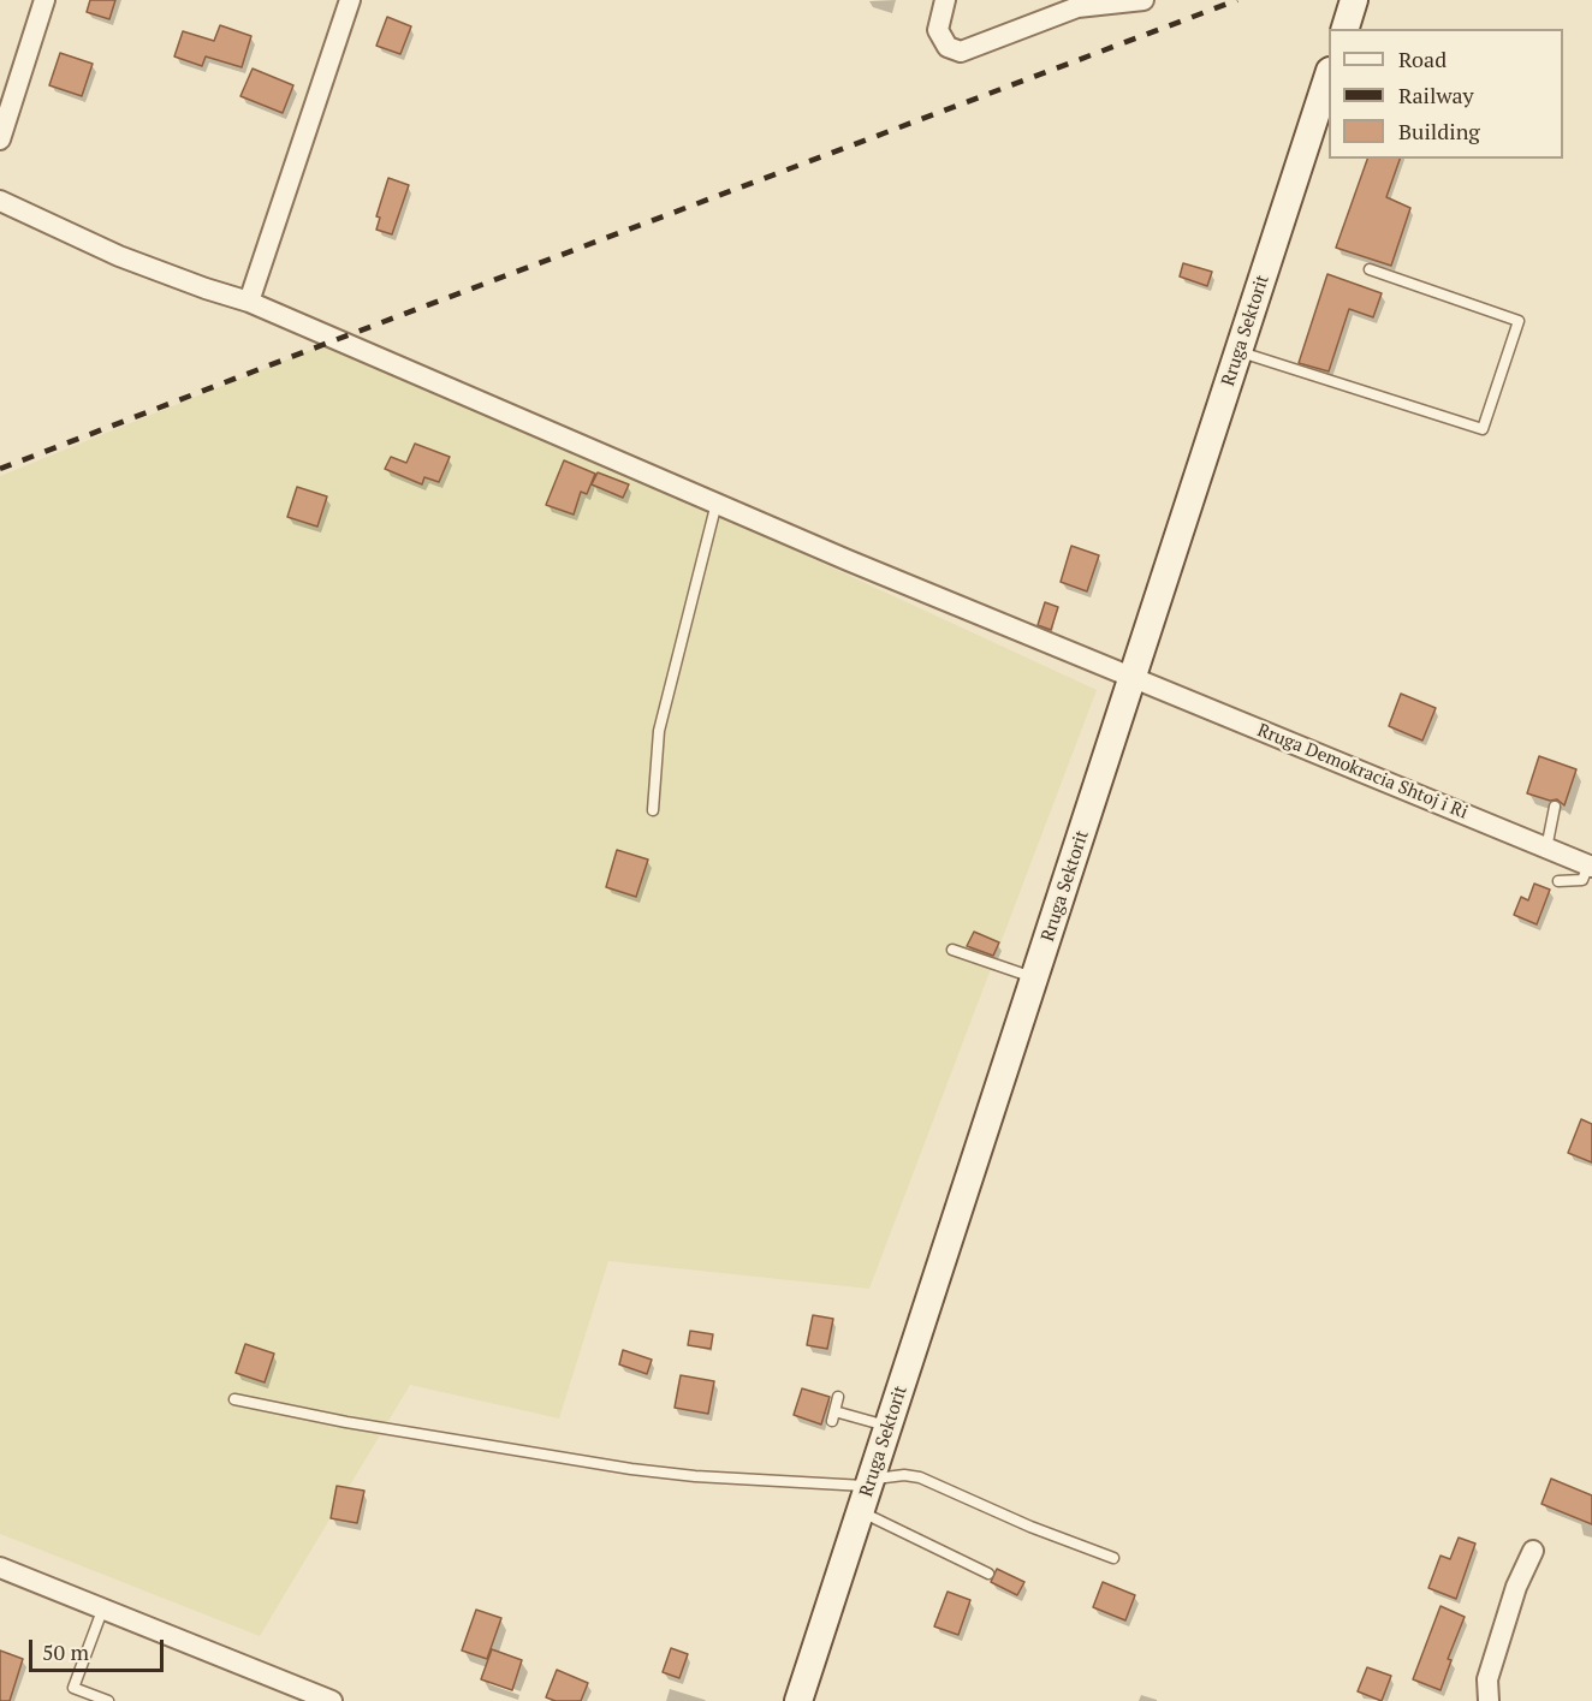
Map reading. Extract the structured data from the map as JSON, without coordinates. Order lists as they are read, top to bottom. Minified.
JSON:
{"streets":{"street":["Rruga Sektorit","Rruga Demokracia Shtoj i Ri"]},"crossings":[["Rruga Sektorit","Rruga Demokracia Shtoj i Ri"]],"legend":["Road","Railway","Building"],"scale_bar":"50 m"}
